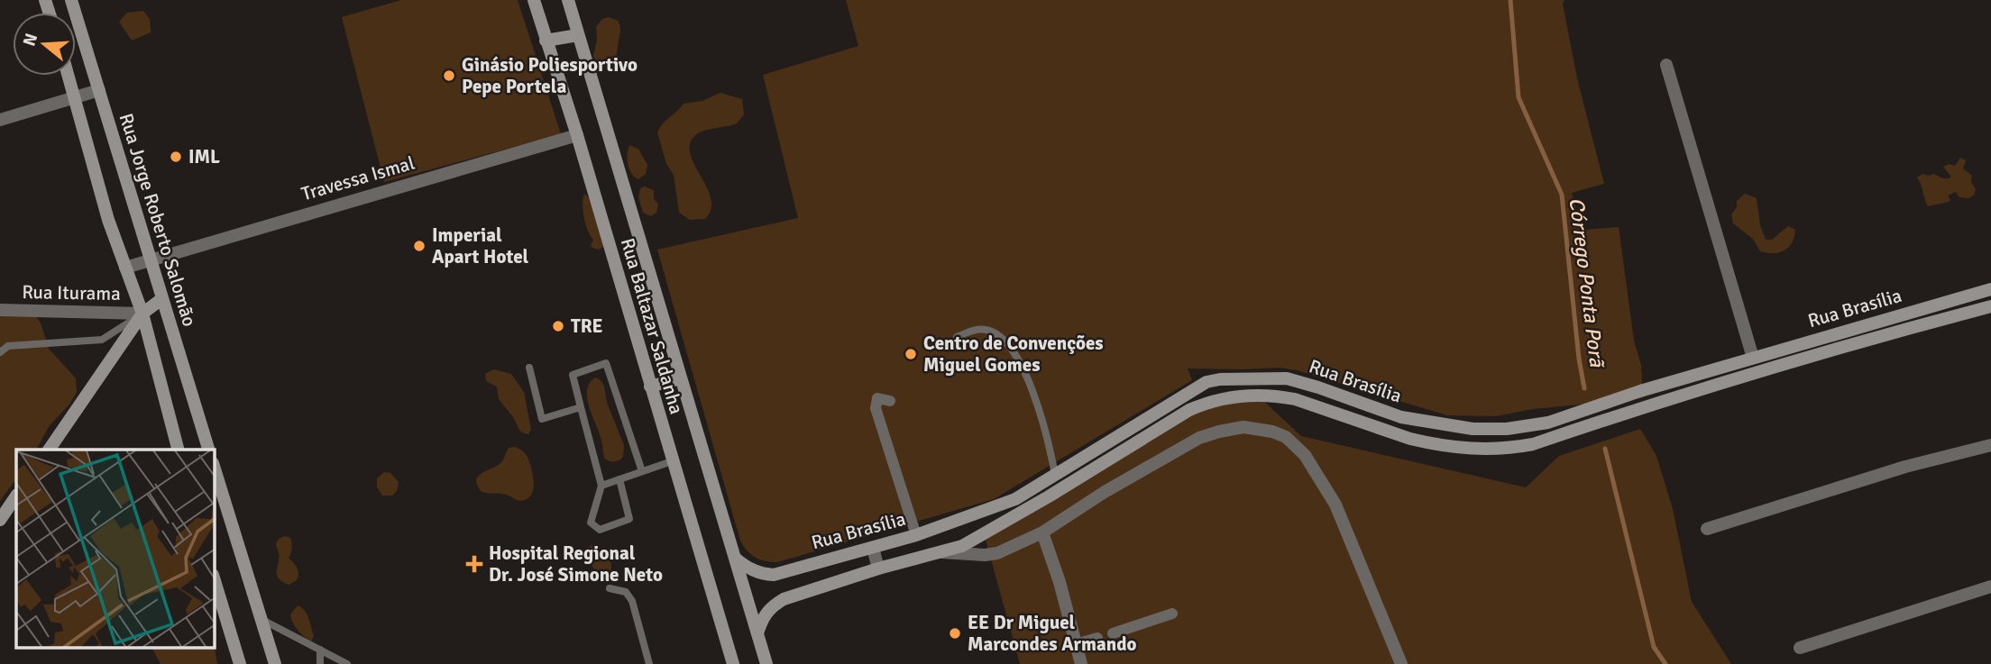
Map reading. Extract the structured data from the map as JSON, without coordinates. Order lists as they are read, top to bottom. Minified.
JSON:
{"streets":{"main road":["Rua Jorge Roberto Salomão","Rua Brasília","Rua Baltazar Saldanha"],"street":["Travessa Ismal","Rua Iturama"]},"crossings":[["Travessa Ismal","Rua Jorge Roberto Salomão"],["Travessa Ismal","Rua Baltazar Saldanha"],["Rua Brasília","Rua Baltazar Saldanha"]],"water":["Córrego Ponta Porã"],"places":{"other":["Ginásio Poliesportivo Pepe Portela","IML","Imperial Apart Hotel","TRE","Centro de Convenções Miguel Gomes","EE Dr Miguel Marcondes Armando"],"health":["Hospital Regional Dr. José Simone Neto"]},"north":"left"}
